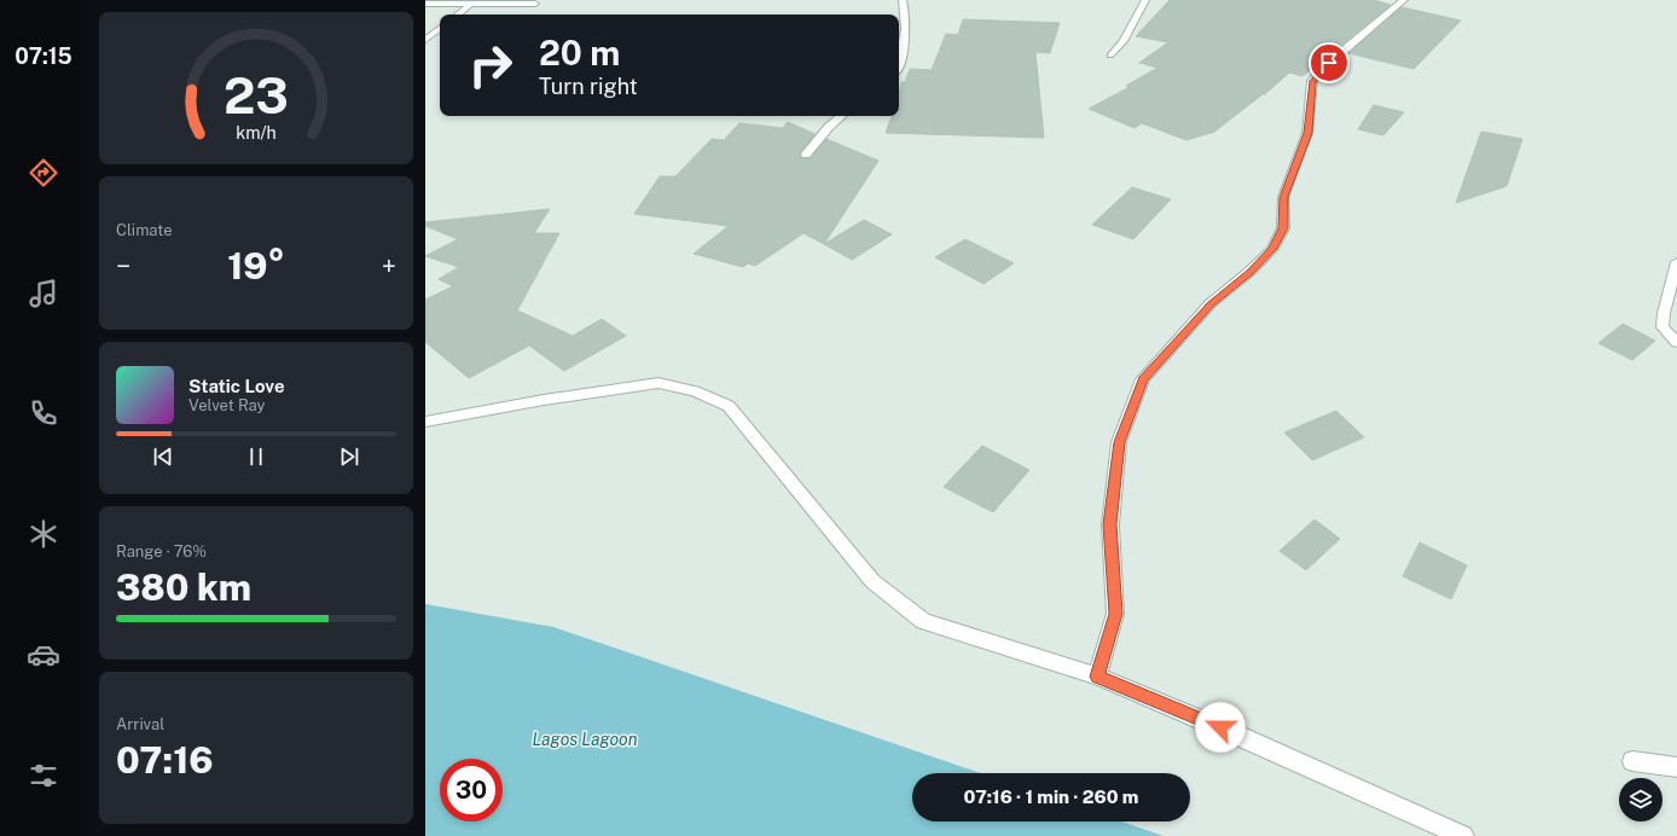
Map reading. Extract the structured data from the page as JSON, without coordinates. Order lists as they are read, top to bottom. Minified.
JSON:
{"water":["Lagos Lagoon"],"page":{"tabs":"07:15","turn":["20 m","Turn right"],"tile":["Climate",["Range · 76%","380 km"],["Arrival","07:16"]],"heat":["−","19°","+"],"song":["Static Love","Velvet Ray"],"limit":"30","trip":"07:16 · 1 min · 260 m","gauge":["23","km/h"]}}
